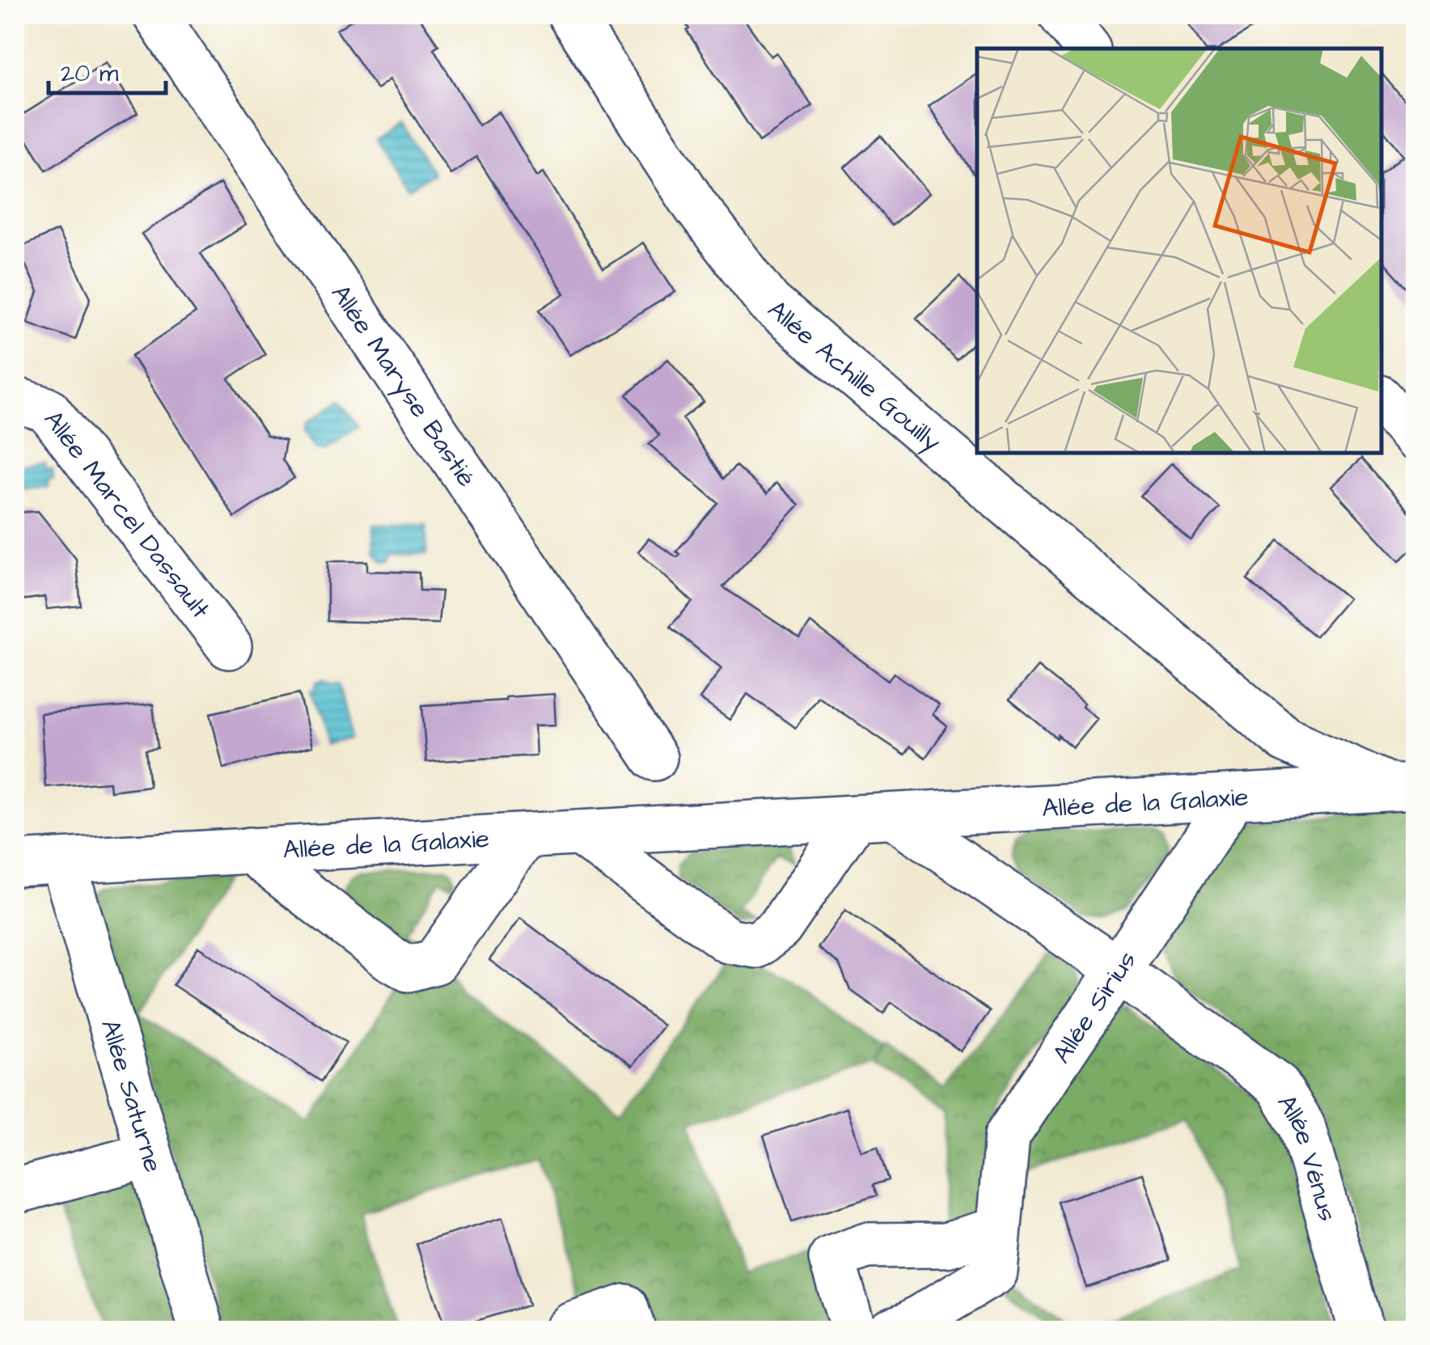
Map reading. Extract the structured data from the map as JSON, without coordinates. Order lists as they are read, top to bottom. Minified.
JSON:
{"streets":{"street":["Allée Achille Gouilly","Allée Maryse Bastié","Allée Marcel Dassault","Allée de la Galaxie","Allée Sirius","Allée Saturne","Allée Vénus"]},"crossings":[["Allée Achille Gouilly","Allée de la Galaxie"],["Allée de la Galaxie","Allée Sirius"],["Allée de la Galaxie","Allée Saturne"],["Allée Sirius","Allée Vénus"]],"scale_bar":"20 m"}
